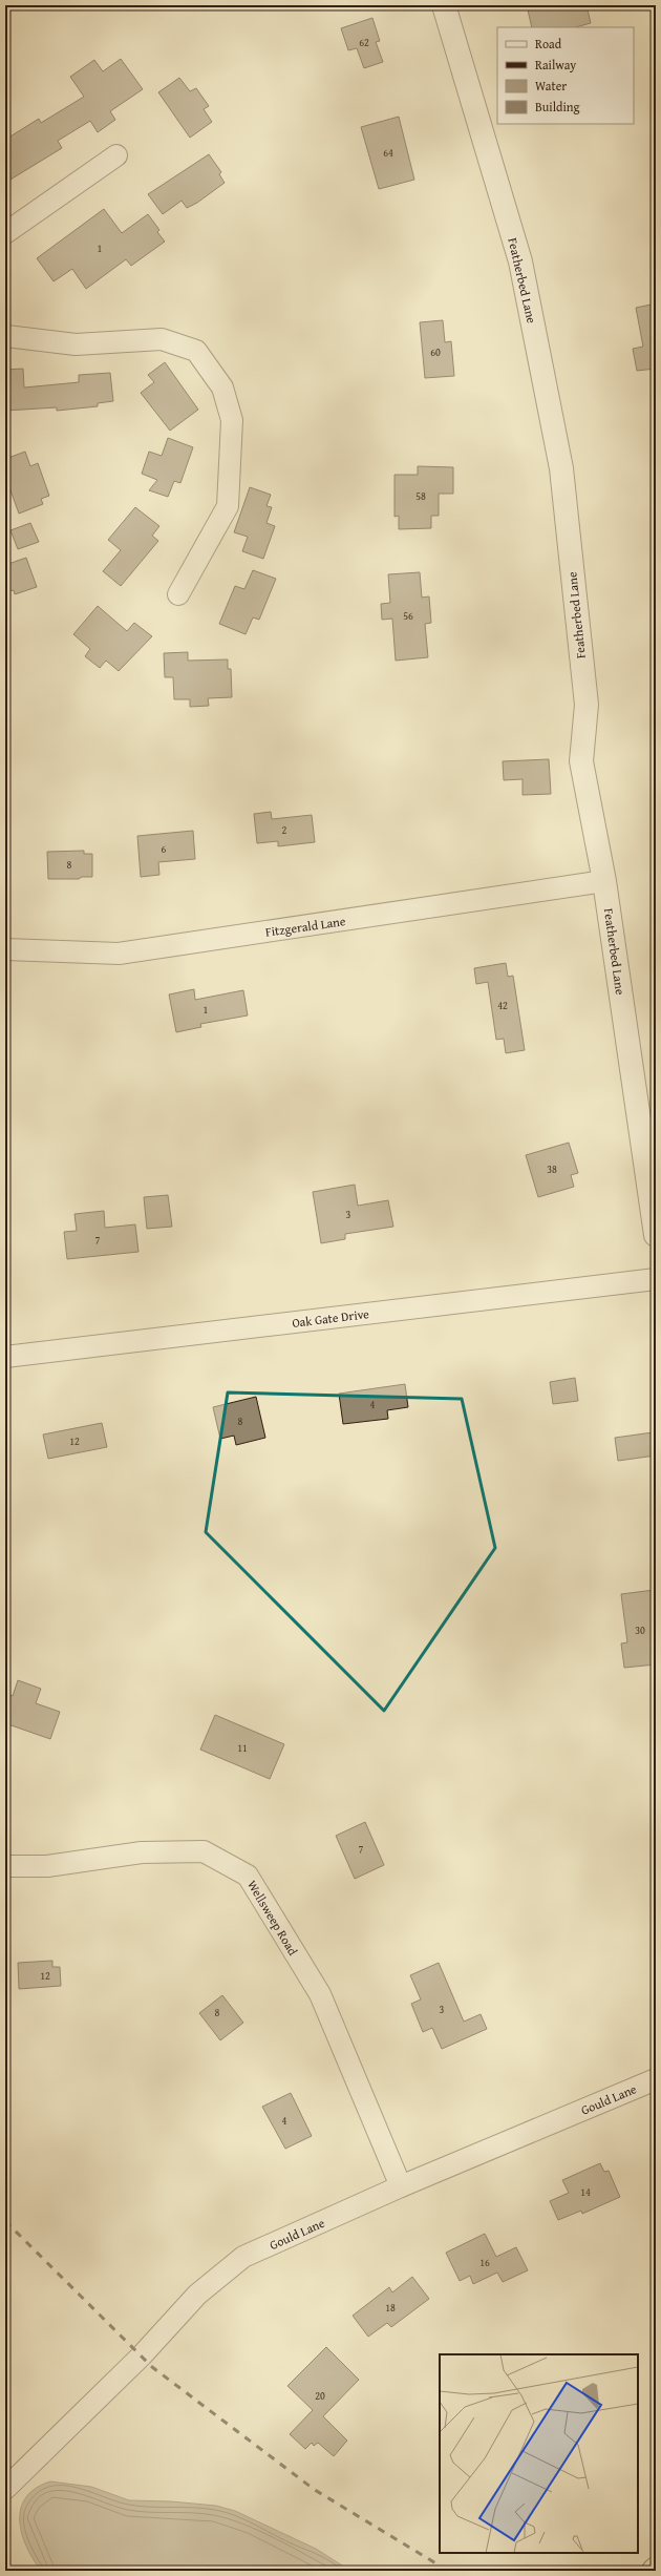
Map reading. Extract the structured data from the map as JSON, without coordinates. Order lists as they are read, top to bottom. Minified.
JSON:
{"streets":{"street":["Featherbed Lane","Fitzgerald Lane","Oak Gate Drive","Wellsweep Road","Gould Lane"]},"crossings":[["Featherbed Lane","Fitzgerald Lane"],["Wellsweep Road","Gould Lane"]],"house_numbers":["62","64","1","60","58","56","2","6","8","42","1","38","3","7","4","8","12","30","11","7","12","3","8","4","14","16","18","20"],"legend":["Road","Railway","Water","Building"]}
